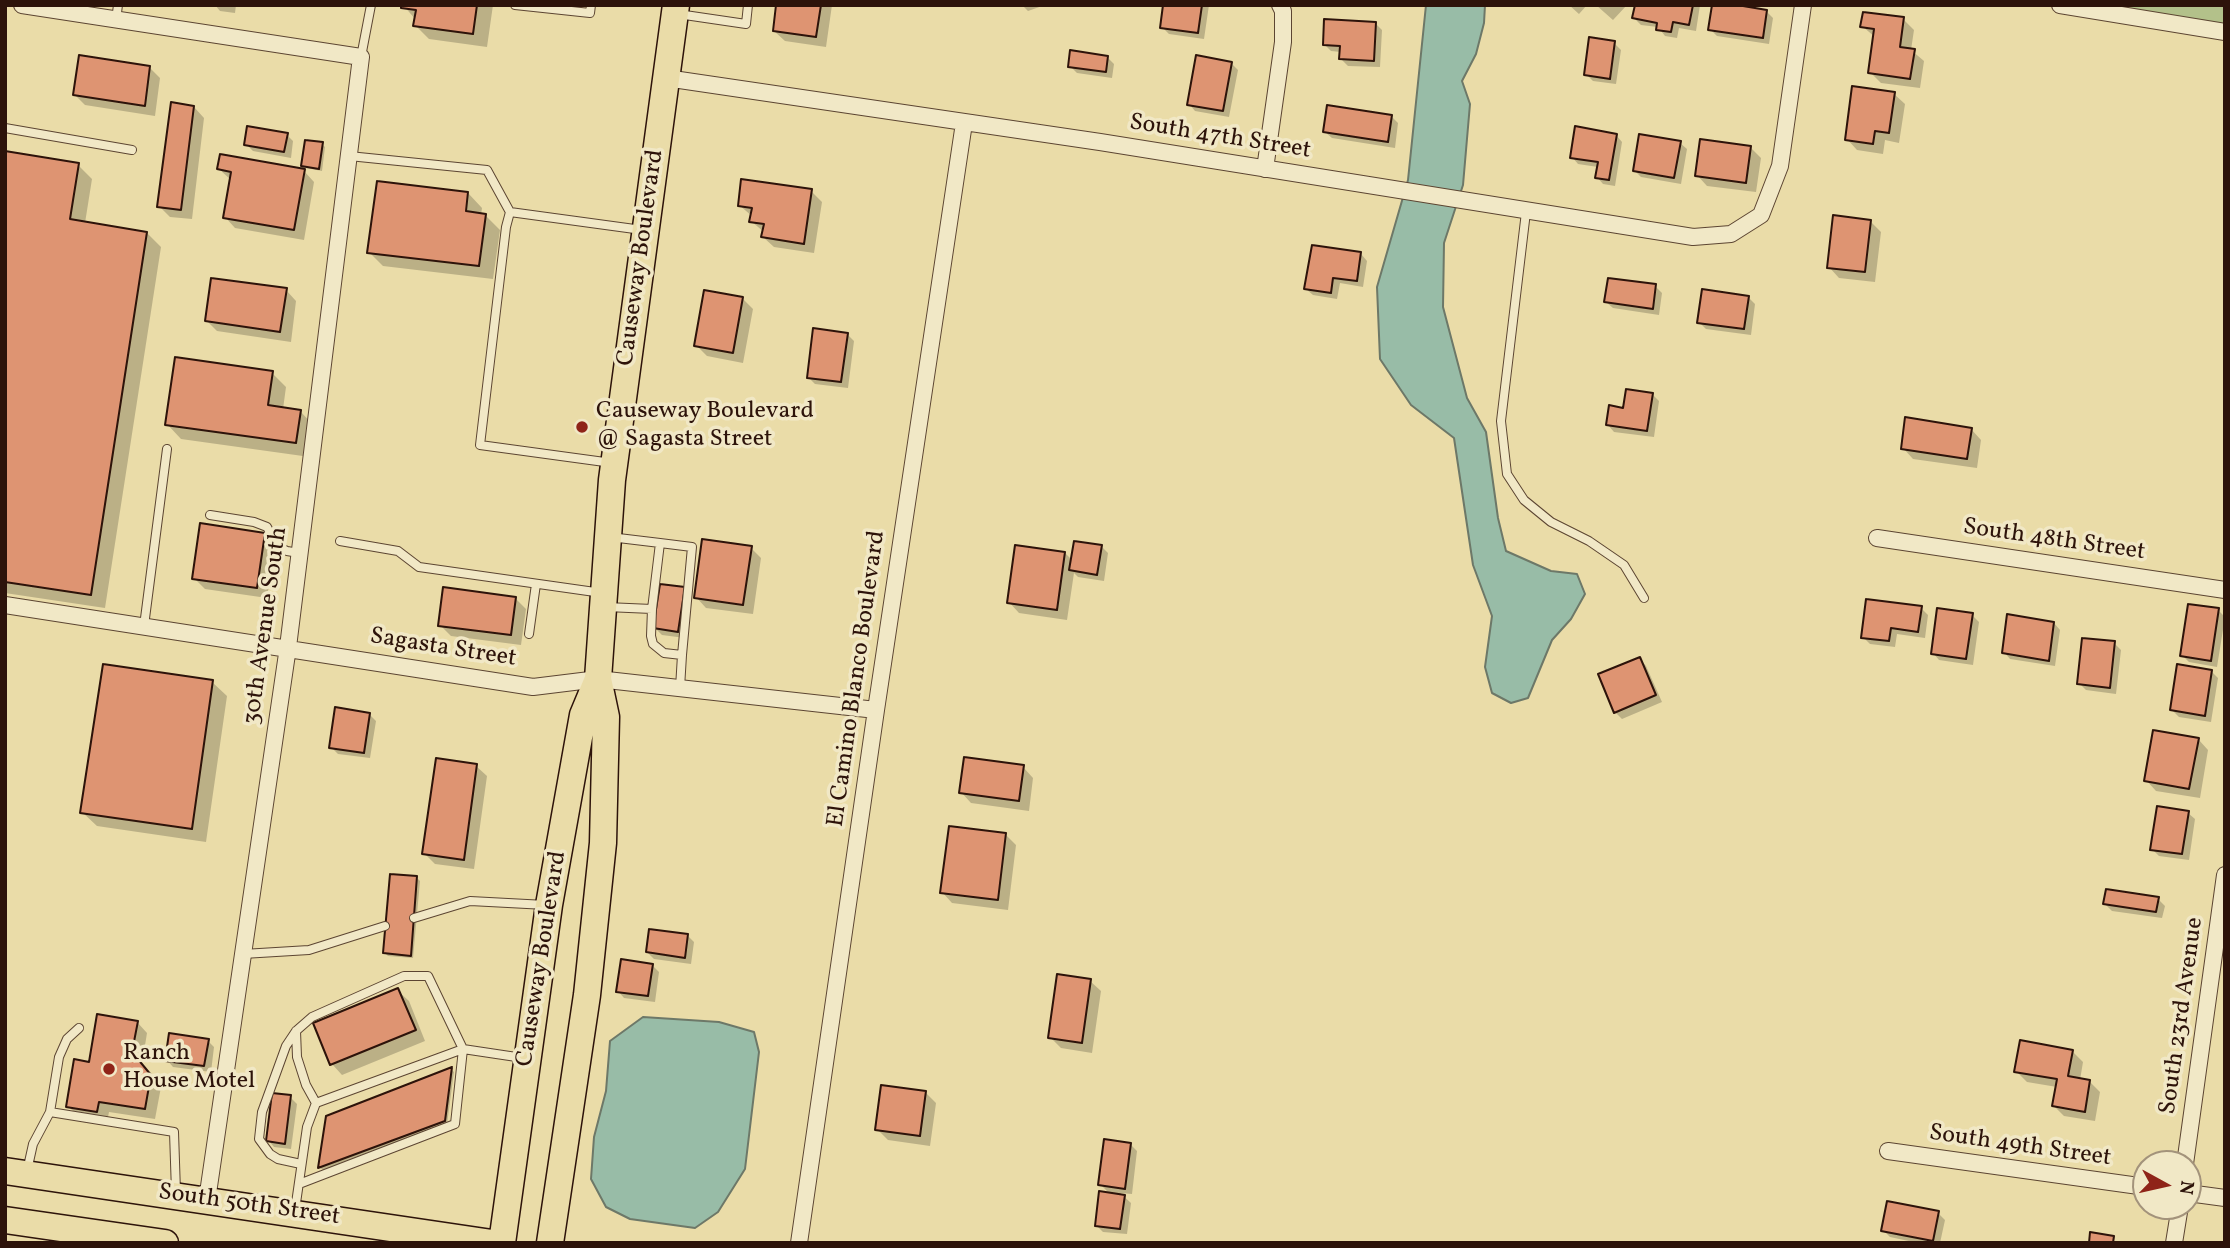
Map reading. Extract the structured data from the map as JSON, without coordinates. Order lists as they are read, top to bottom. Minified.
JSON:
{"streets":{"main road":["Causeway Boulevard","South 50th Street"],"street":["South 47th Street","South 48th Street","30th Avenue South","Sagasta Street","El Camino Blanco Boulevard","South 23rd Avenue","South 49th Street"]},"crossings":[["South 47th Street","Causeway Boulevard"],["South 47th Street","El Camino Blanco Boulevard"],["Causeway Boulevard","Sagasta Street"],["30th Avenue South","Sagasta Street"],["30th Avenue South","South 50th Street"],["Sagasta Street","El Camino Blanco Boulevard"]],"places":["Causeway Boulevard @ Sagasta Street","Ranch House Motel"],"north":"right"}
